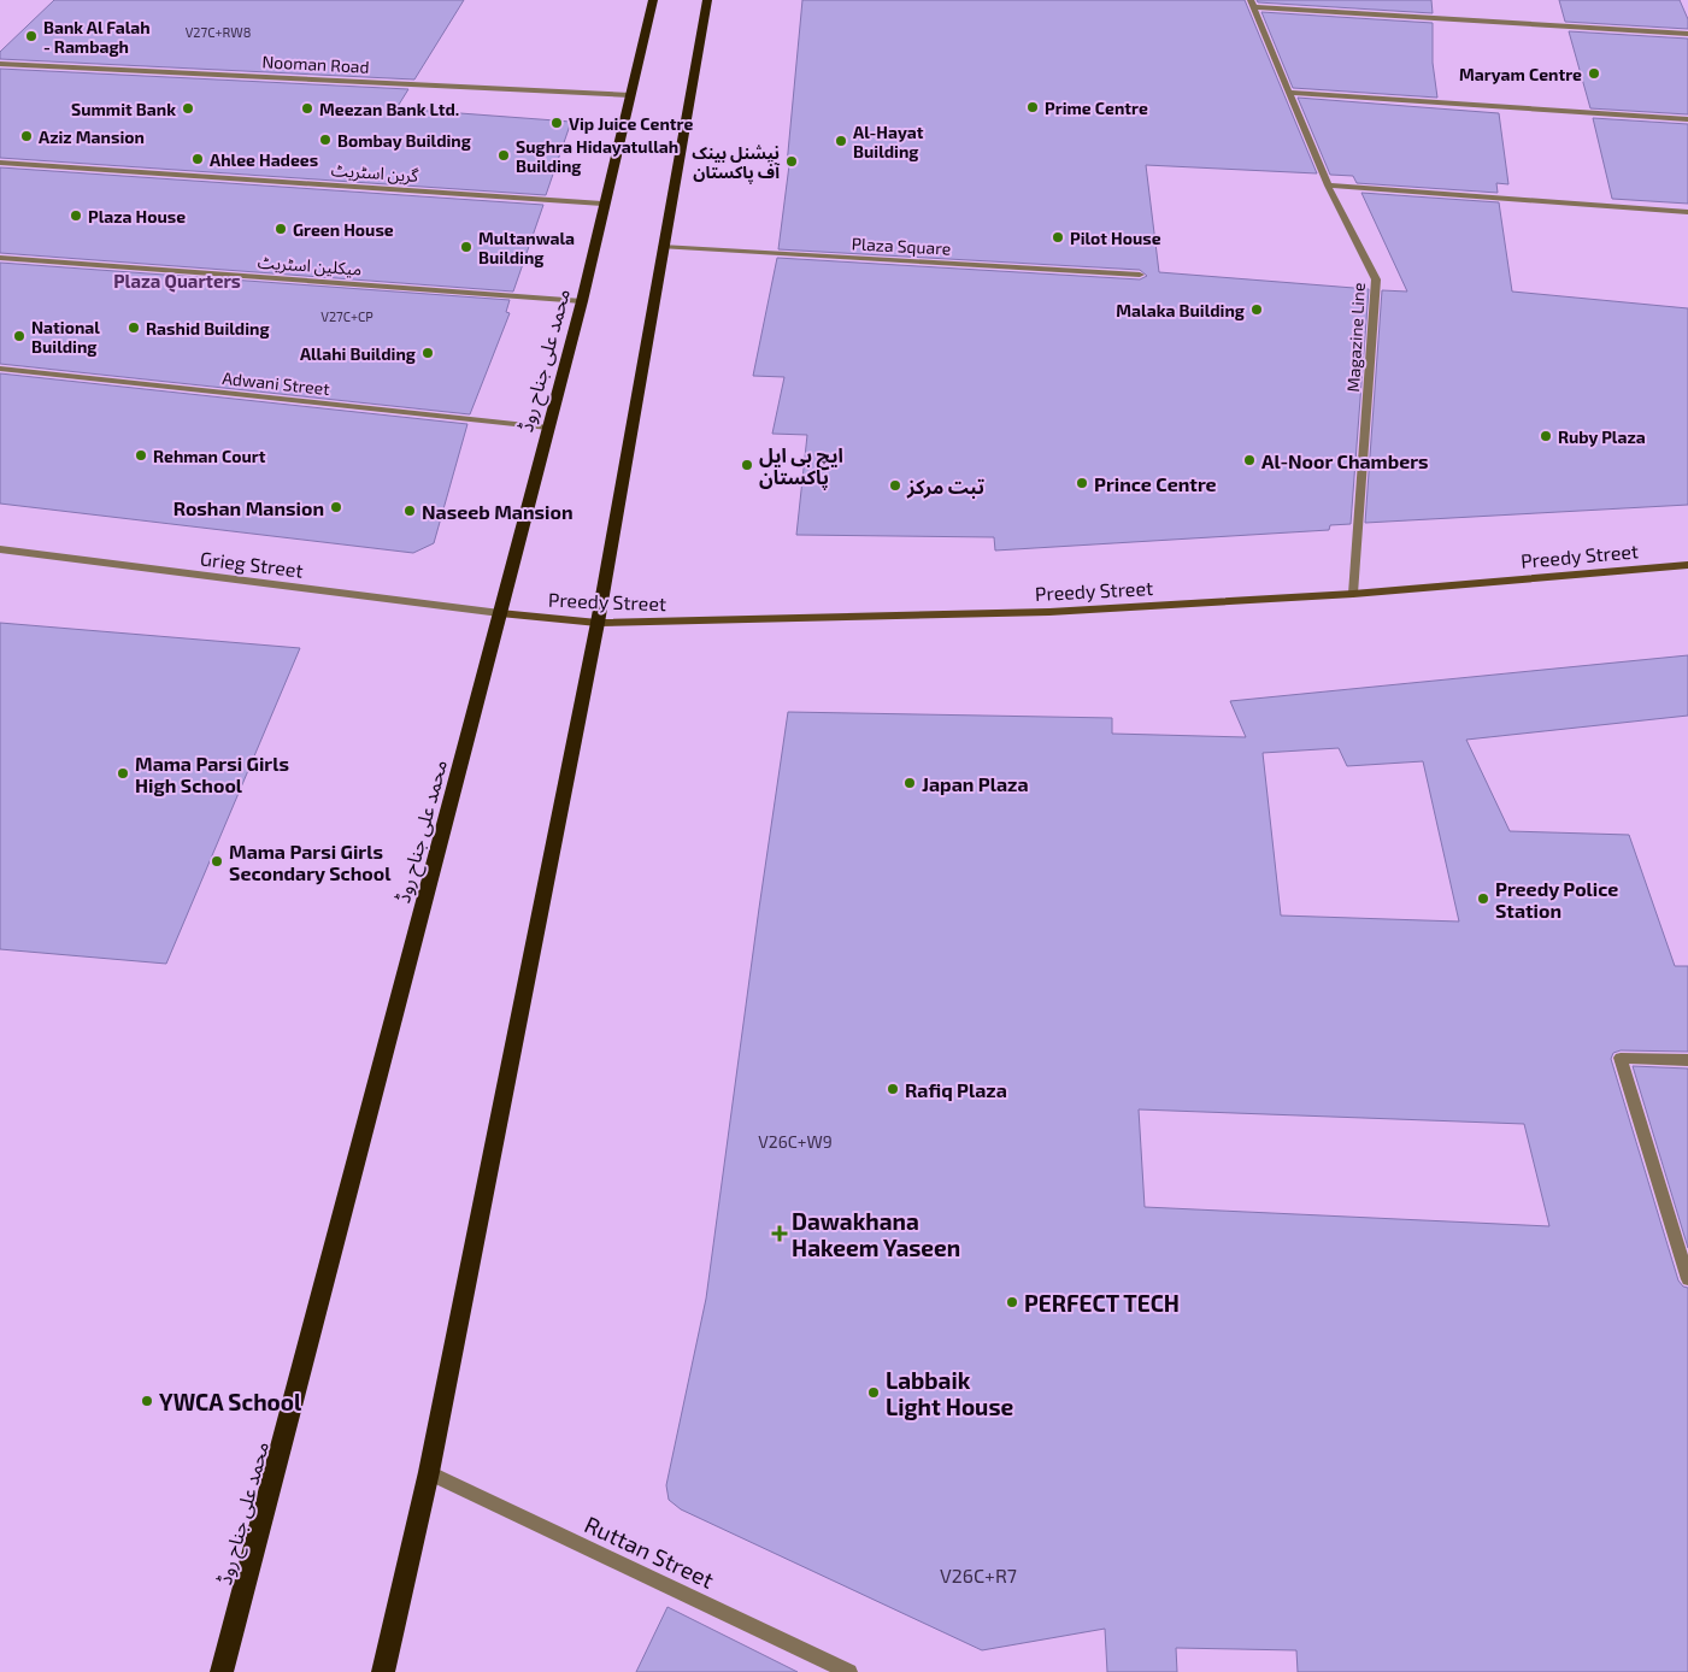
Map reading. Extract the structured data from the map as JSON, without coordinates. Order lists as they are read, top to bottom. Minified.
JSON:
{"streets":{"highway":["محمد علی جناح روڈ"],"main road":["Preedy Street"],"street":["Nooman Road","گرین اسٹریٹ","Plaza Square","میکلین اسٹریٹ","Magazine Line","Adwani Street","Grieg Street","Ruttan Street"]},"crossings":[["Nooman Road","محمد علی جناح روڈ"],["گرین اسٹریٹ","محمد علی جناح روڈ"],["میکلین اسٹریٹ","محمد علی جناح روڈ"],["Magazine Line","Preedy Street"],["محمد علی جناح روڈ","Adwani Street"],["محمد علی جناح روڈ","Preedy Street"],["محمد علی جناح روڈ","Grieg Street"],["Preedy Street","Grieg Street"]],"districts":["Plaza Quarters"],"places":{"other":["Bank Al Falah - Rambagh","Maryam Centre","Prime Centre","Summit Bank","Meezan Bank Ltd.","Vip Juice Centre","Aziz Mansion","Bombay Building","Al-Hayat Building","Sughra Hidayatullah Building","Ahlee Hadees","نیشنل بینک آف پاکستان","Plaza House","Green House","Pilot House","Multanwala Building","Malaka Building","Rashid Building","National Building","Allahi Building","Ruby Plaza","Rehman Court","Al-Noor Chambers","ایچ بی ایل پاکستان","Prince Centre","تبت مرکز","Roshan Mansion","Naseeb Mansion","Mama Parsi Girls High School","Japan Plaza","Mama Parsi Girls Secondary School","Preedy Police Station","Rafiq Plaza","PERFECT TECH","Labbaik Light House","YWCA School"],"health":["Dawakhana Hakeem Yaseen"]},"house_numbers":["V27C+RW8","V27C+CP","V26C+W9","V26C+R7"]}
